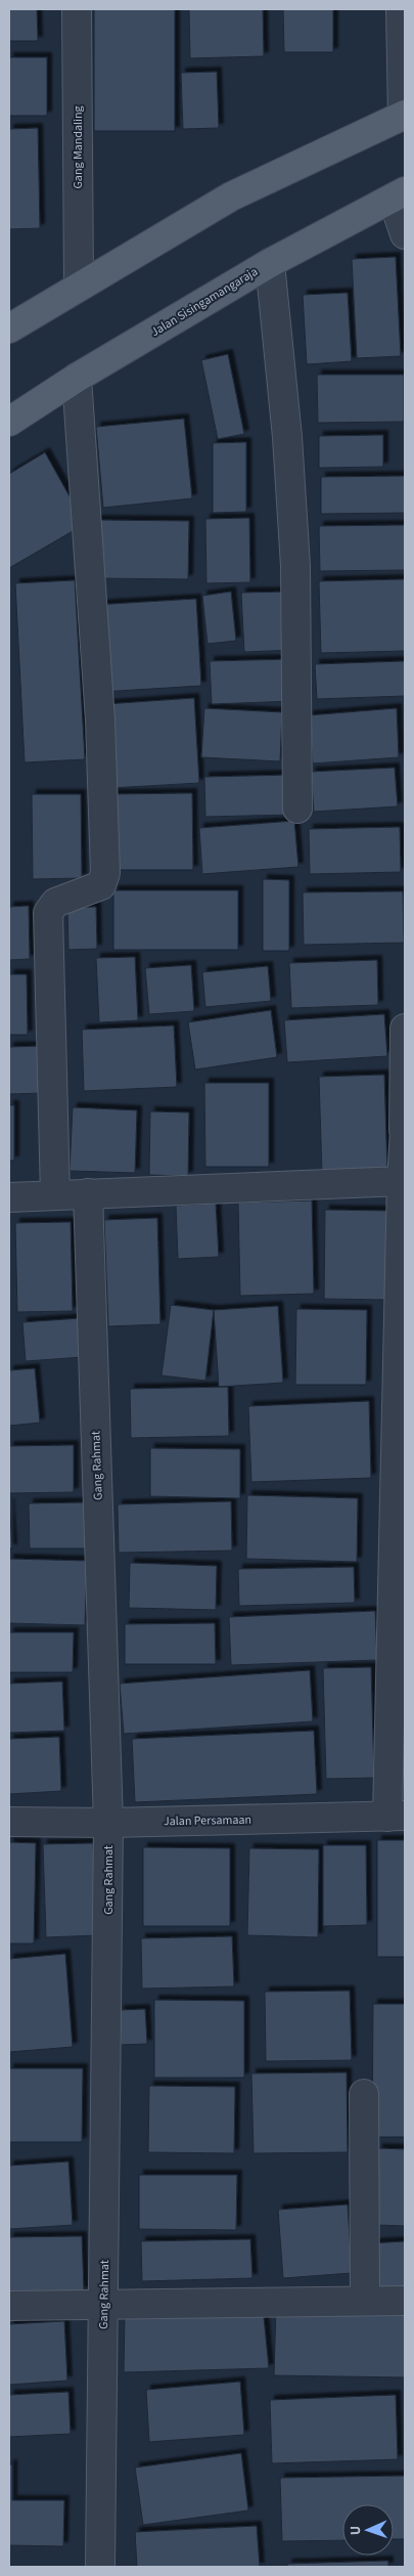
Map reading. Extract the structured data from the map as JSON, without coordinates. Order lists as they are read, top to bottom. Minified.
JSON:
{"streets":{"main road":["Jalan Sisingamangaraja"],"street":["Gang Mandaling","Gang Rahmat","Jalan Persamaan"]},"crossings":[["Gang Rahmat","Jalan Persamaan"]],"north":"left"}
